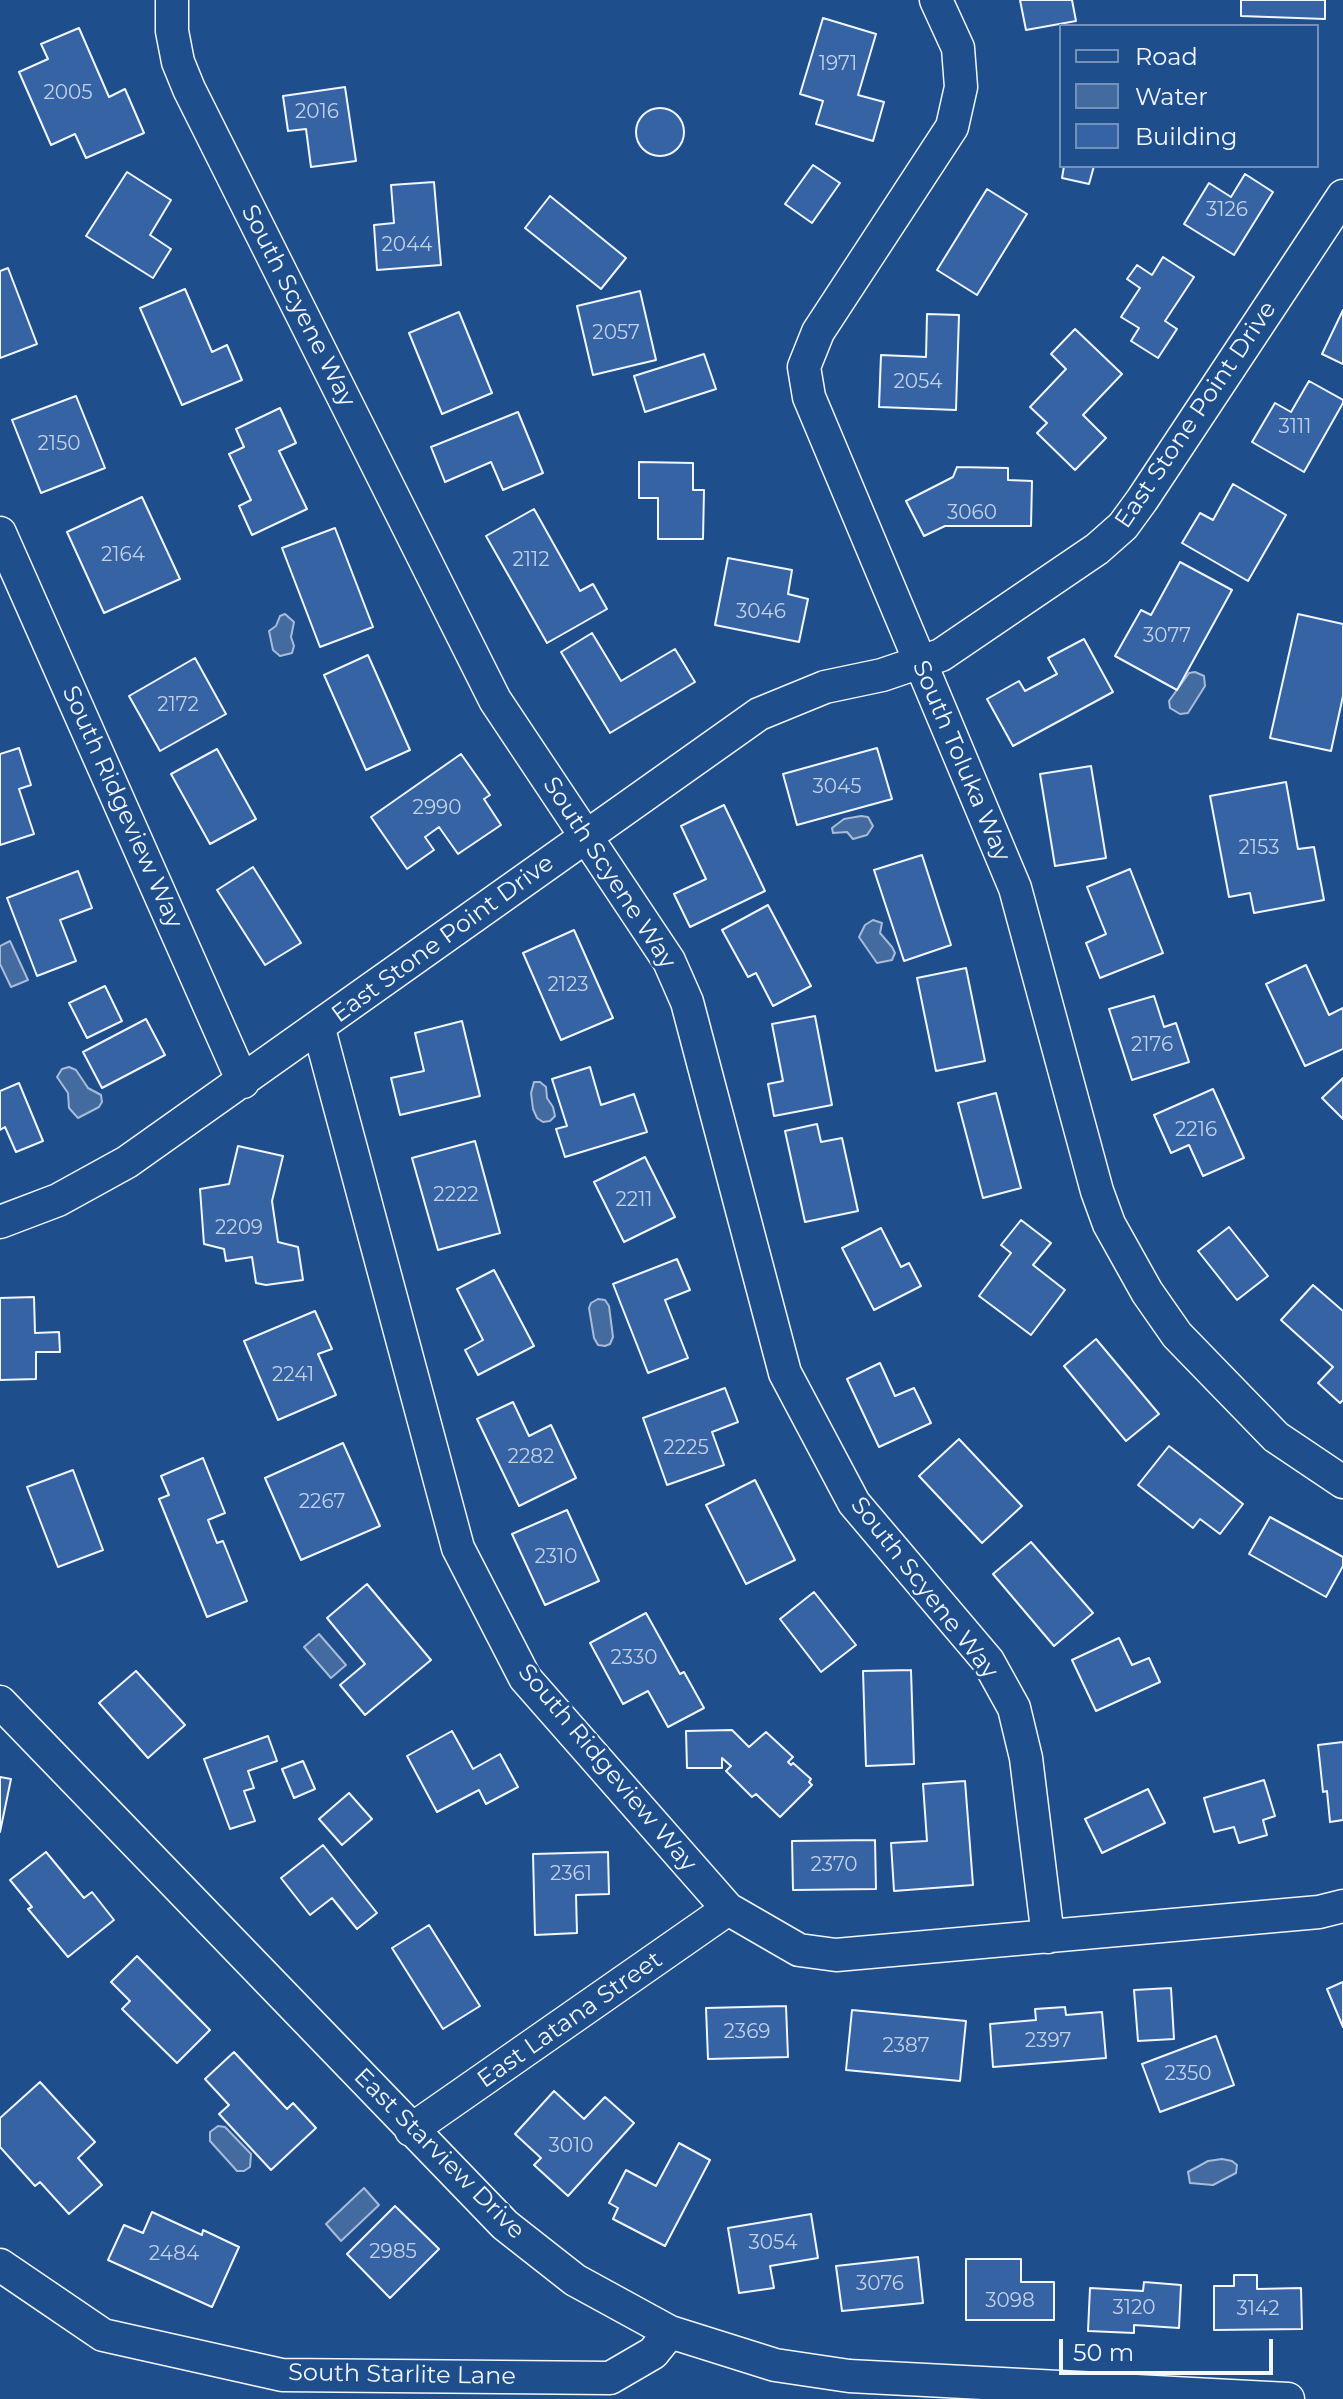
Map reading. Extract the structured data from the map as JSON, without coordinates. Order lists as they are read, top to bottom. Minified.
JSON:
{"streets":{"street":["South Scyene Way","East Stone Point Drive","South Toluka Way","South Ridgeview Way","East Latana Street","East Starview Drive","South Starlite Lane"]},"crossings":[["South Scyene Way","East Stone Point Drive"],["South Scyene Way","South Ridgeview Way"],["East Stone Point Drive","South Toluka Way"],["East Stone Point Drive","South Ridgeview Way"],["South Ridgeview Way","East Latana Street"],["East Latana Street","East Starview Drive"],["East Starview Drive","South Starlite Lane"]],"house_numbers":["1971","2005","2016","3126","2044","2057","2054","3111","2150","3060","2164","2112","3046","3077","2172","3045","2990","2153","2123","2176","2216","2222","2211","2209","2241","2225","2282","2267","2310","2330","2370","2361","2369","2397","2387","2350","3010","3054","2985","2484","3076","3098","3120","3142"],"legend":["Road","Water","Building"],"scale_bar":"50 m"}
